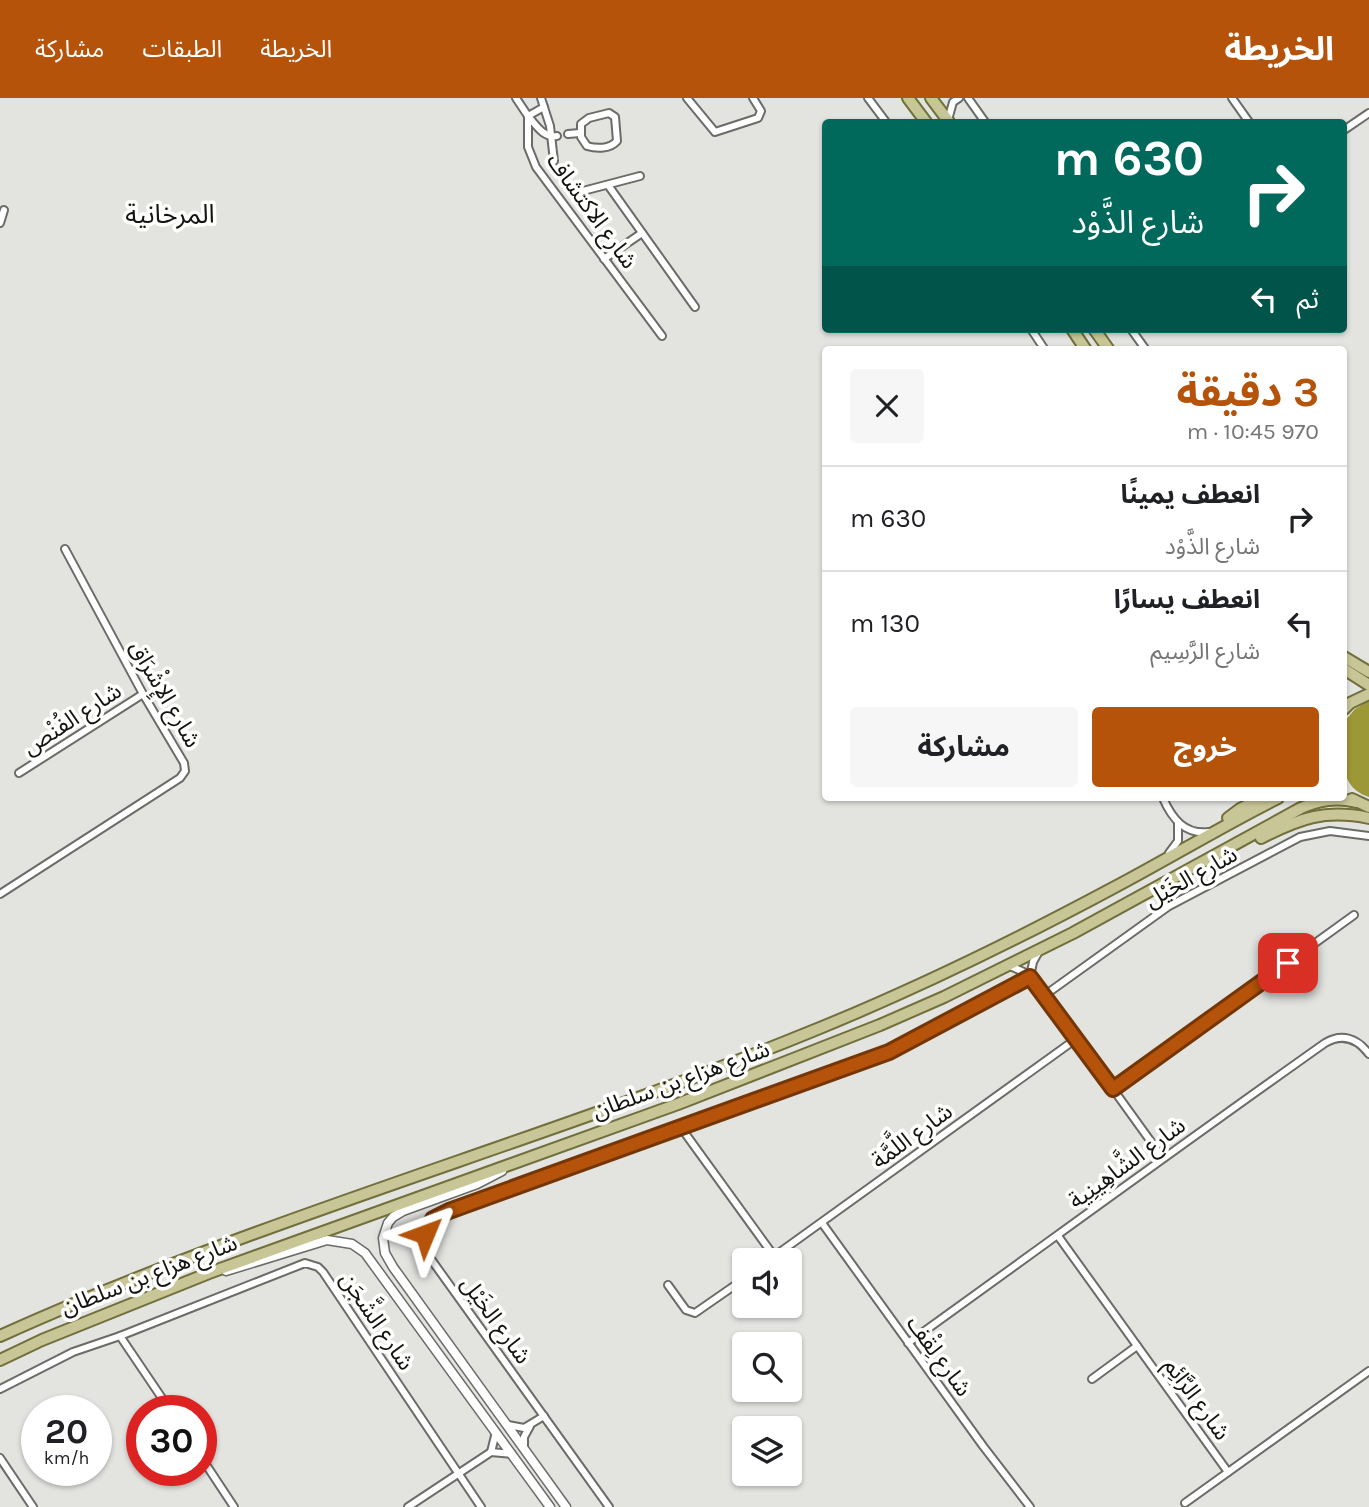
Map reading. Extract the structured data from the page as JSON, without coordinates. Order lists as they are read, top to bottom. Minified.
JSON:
{"streets":{"main road":["شارع هزاع بن سلطان"],"street":["شارع الاكتشاف","شارع الإِشْرَاق","شارع الفُنْص","شارع الخَيْل","شارع اللَّمَّة","شارع الشَّاهِينِية","شارع الشَّجَن","شارع لِقْف","شارع الرَّائِم"]},"crossings":[["شارع الإِشْرَاق","شارع الفُنْص"],["شارع اللَّمَّة","شارع لِقْف"],["شارع الشَّاهِينِية","شارع لِقْف"],["شارع الشَّاهِينِية","شارع الرَّائِم"]],"districts":["المرخانية"],"page":{"header":"الخريطة","nav":["الخريطة","الطبقات","مشاركة"],"turn":["630 m","شارع الذَّوْد"],"then":"ثم","heading":["3 دقيقة","970 m · 10:45"],"list":[{"name":"انعطف يمينًا","note":"شارع الذَّوْد","value":"630 m"},{"name":"انعطف يسارًا","note":"شارع الرَّسِيم","value":"130 m"}],"buttons":["خروج","مشاركة"],"speed":"20 km/h","limit":"30"}}
